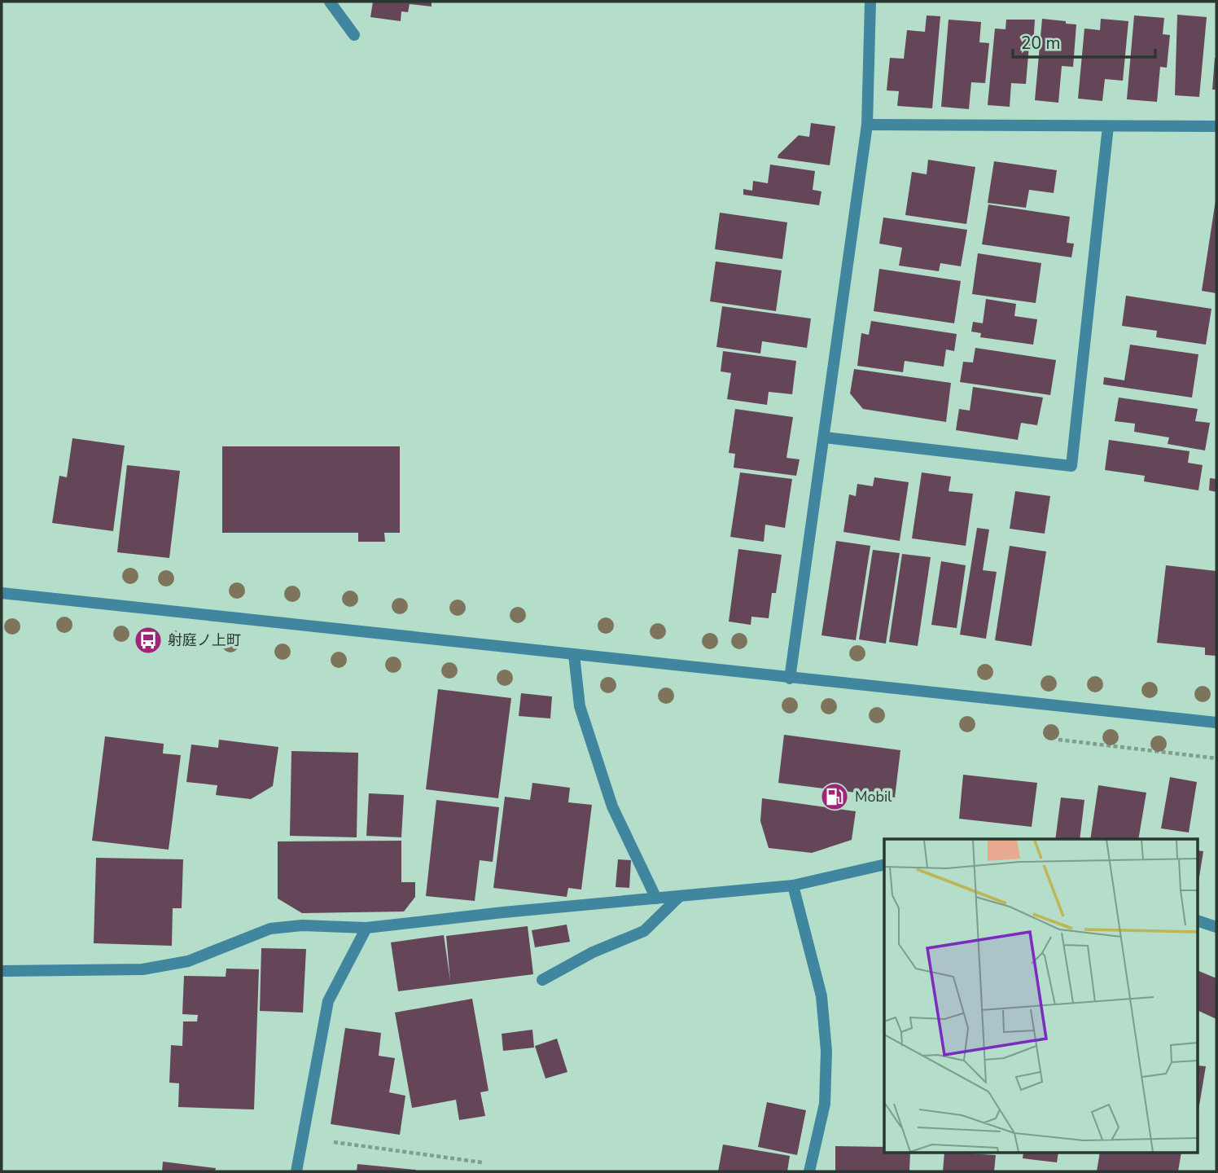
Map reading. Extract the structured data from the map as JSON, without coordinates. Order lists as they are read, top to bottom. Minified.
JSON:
{"places":{"bus stop":["射庭ノ上町"],"fuel station":["Mobil"]},"scale_bar":"20 m"}
